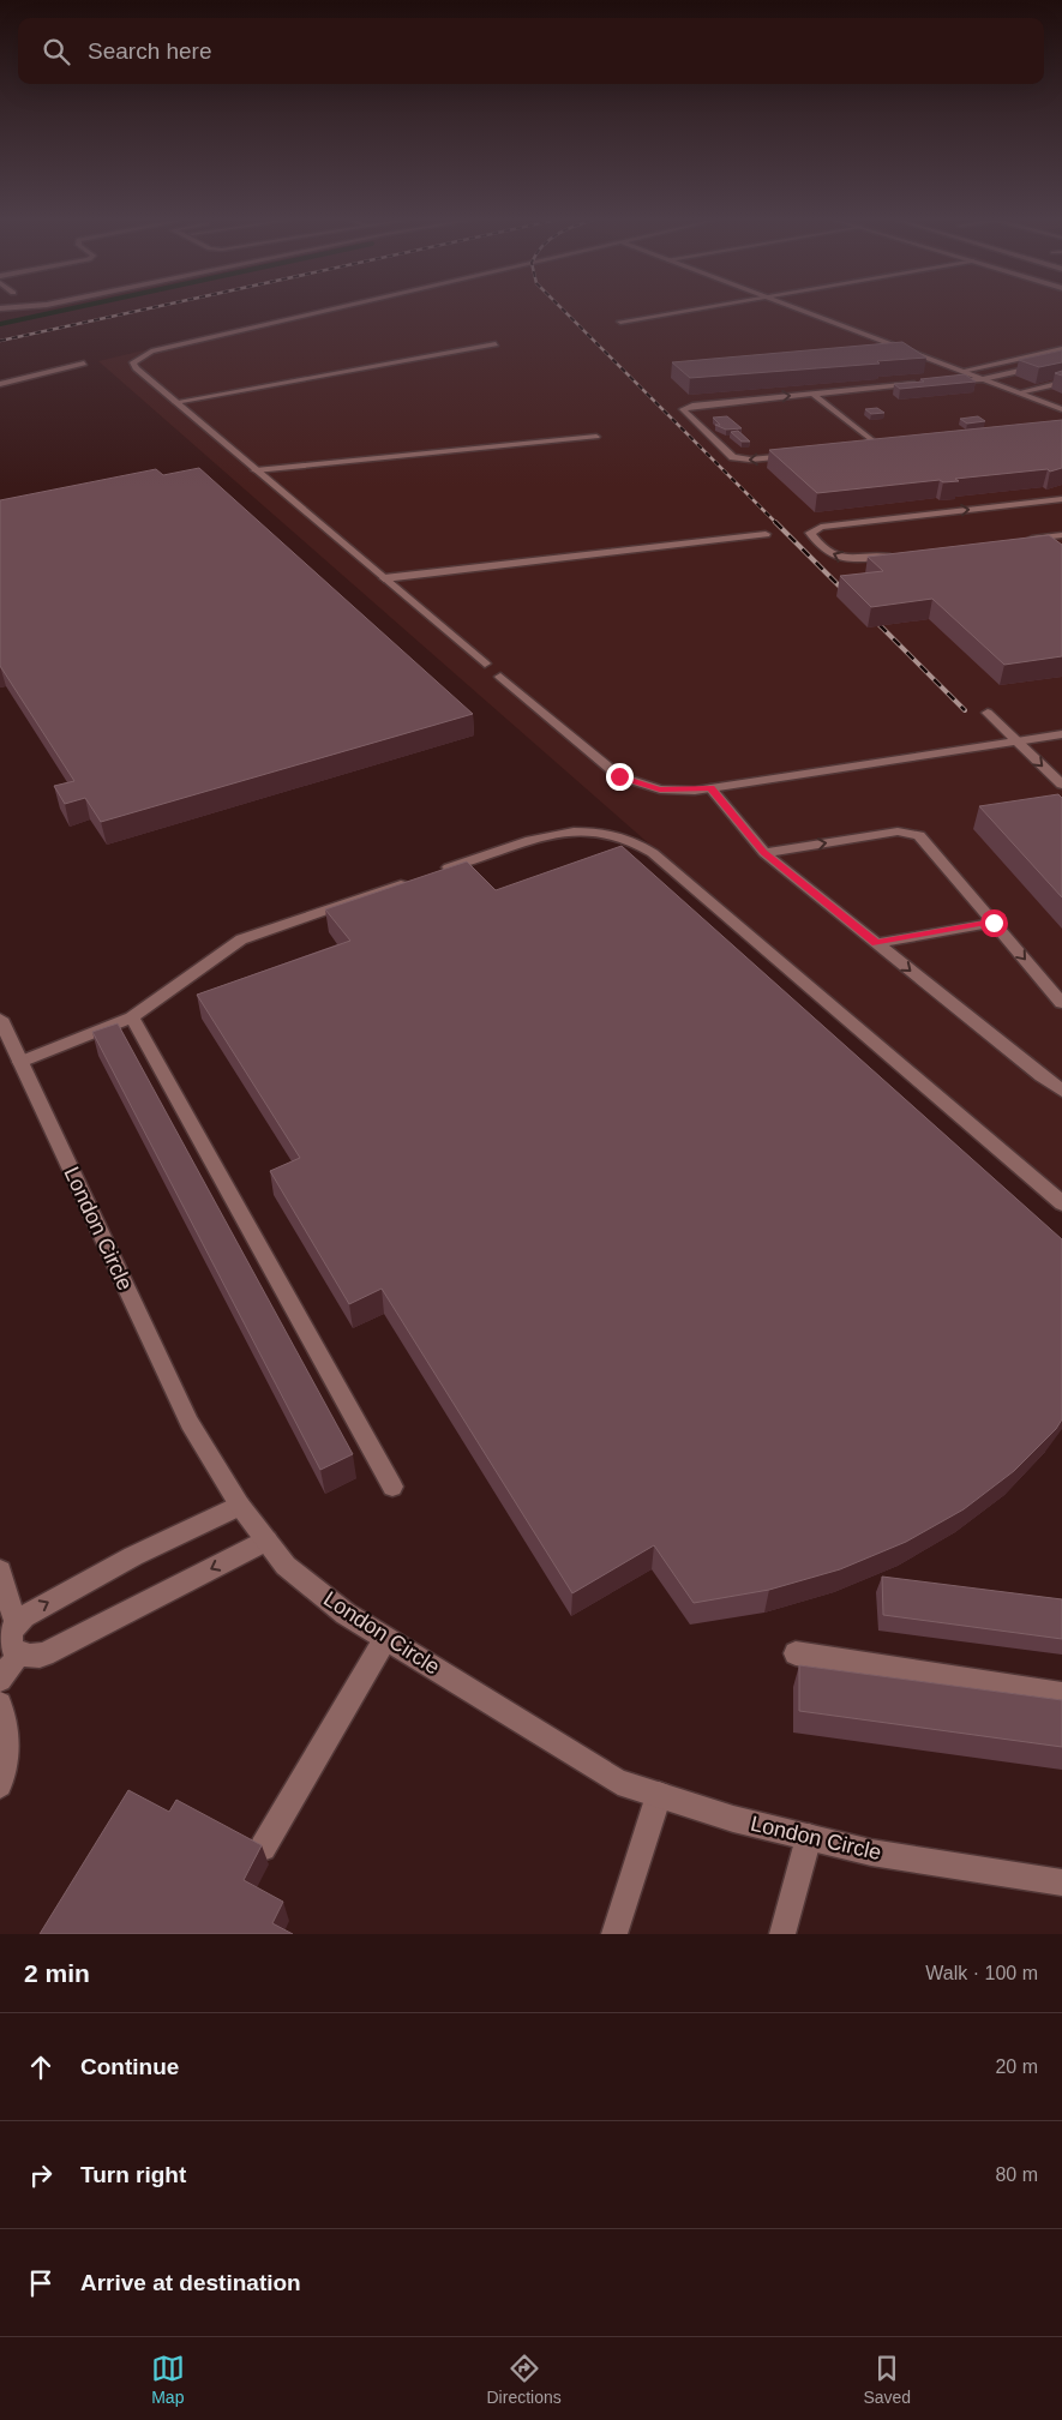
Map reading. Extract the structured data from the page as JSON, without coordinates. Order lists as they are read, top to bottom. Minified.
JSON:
{"streets":{"street":["London Circle"]},"page":{"search":"Search here","heading":["2 min","Walk · 100 m"],"list":[["Continue","20 m"],["Turn right","80 m"],"Arrive at destination"],"nav":["Map","Directions","Saved"]}}
